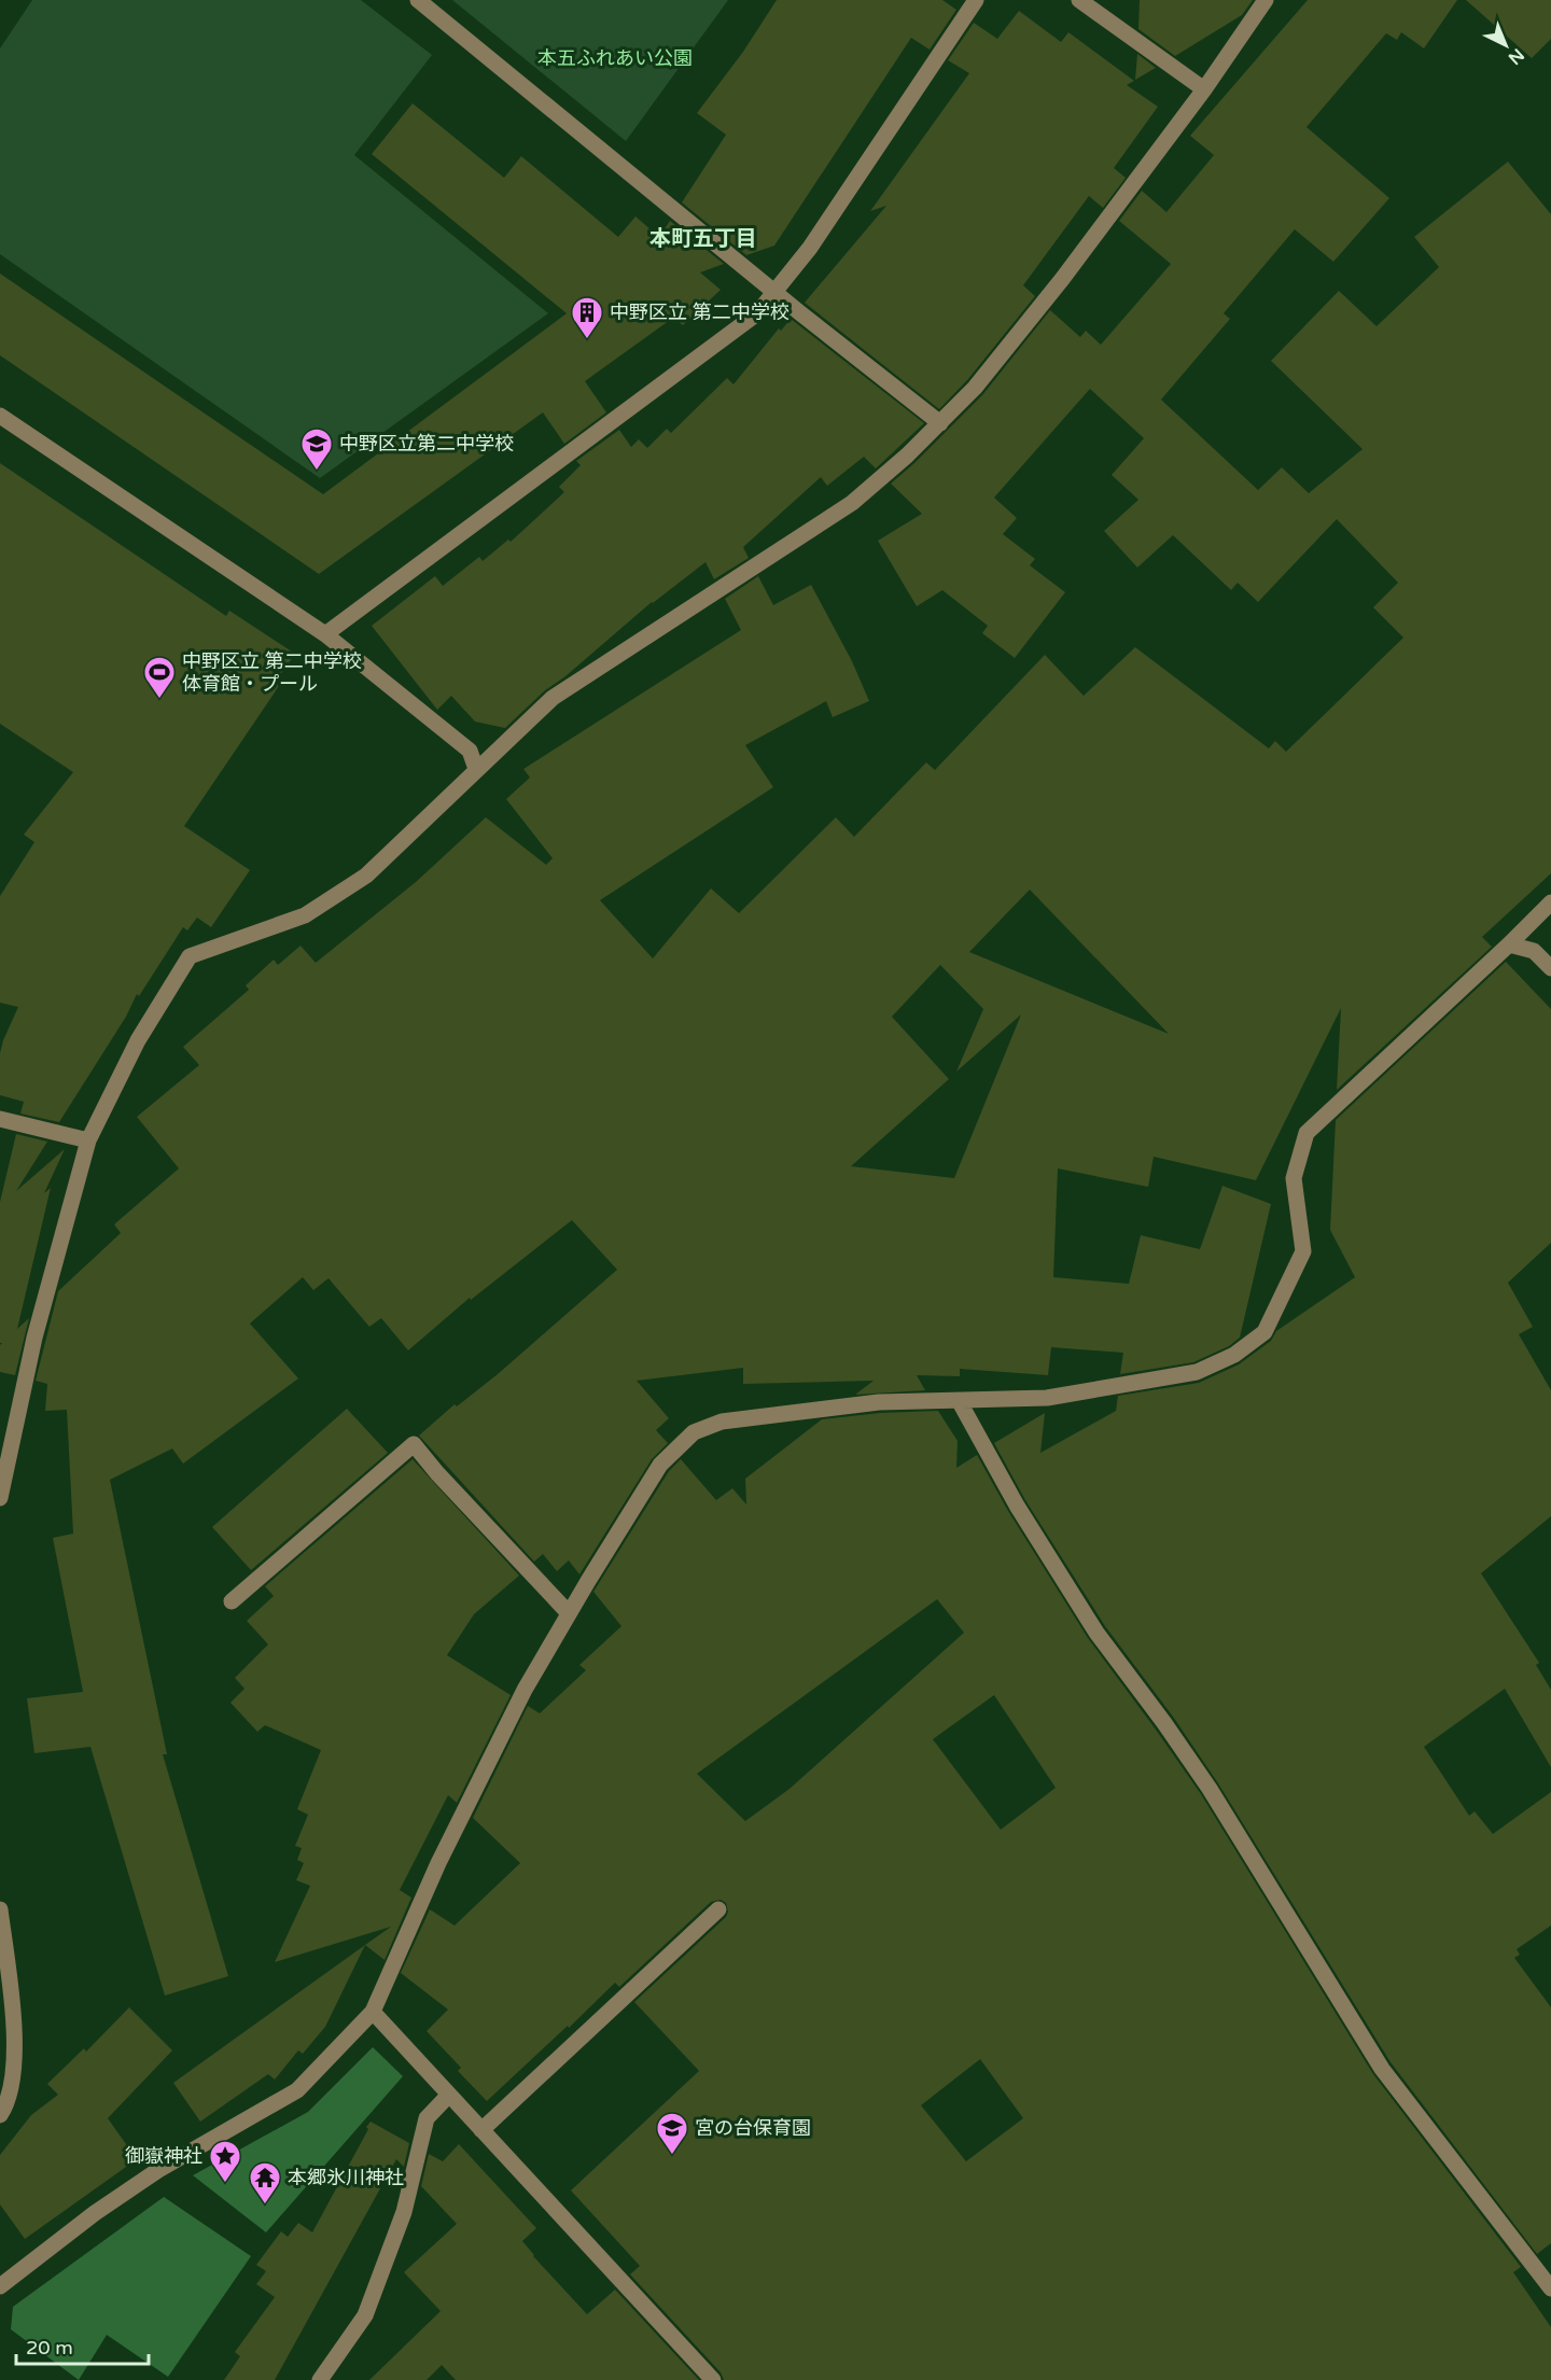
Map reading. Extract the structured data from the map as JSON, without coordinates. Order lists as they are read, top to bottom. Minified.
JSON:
{"districts":["本町五丁目"],"parks":["本五ふれあい公園"],"places":{"building":["中野区立 第二中学校"],"school or university":["中野区立第二中学校","宮の台保育園"],"sports":["中野区立 第二中学校 体育館・プール"],"place":["御嶽神社"],"temple":["本郷氷川神社"]},"scale_bar":"20 m","north":"bottom right"}
